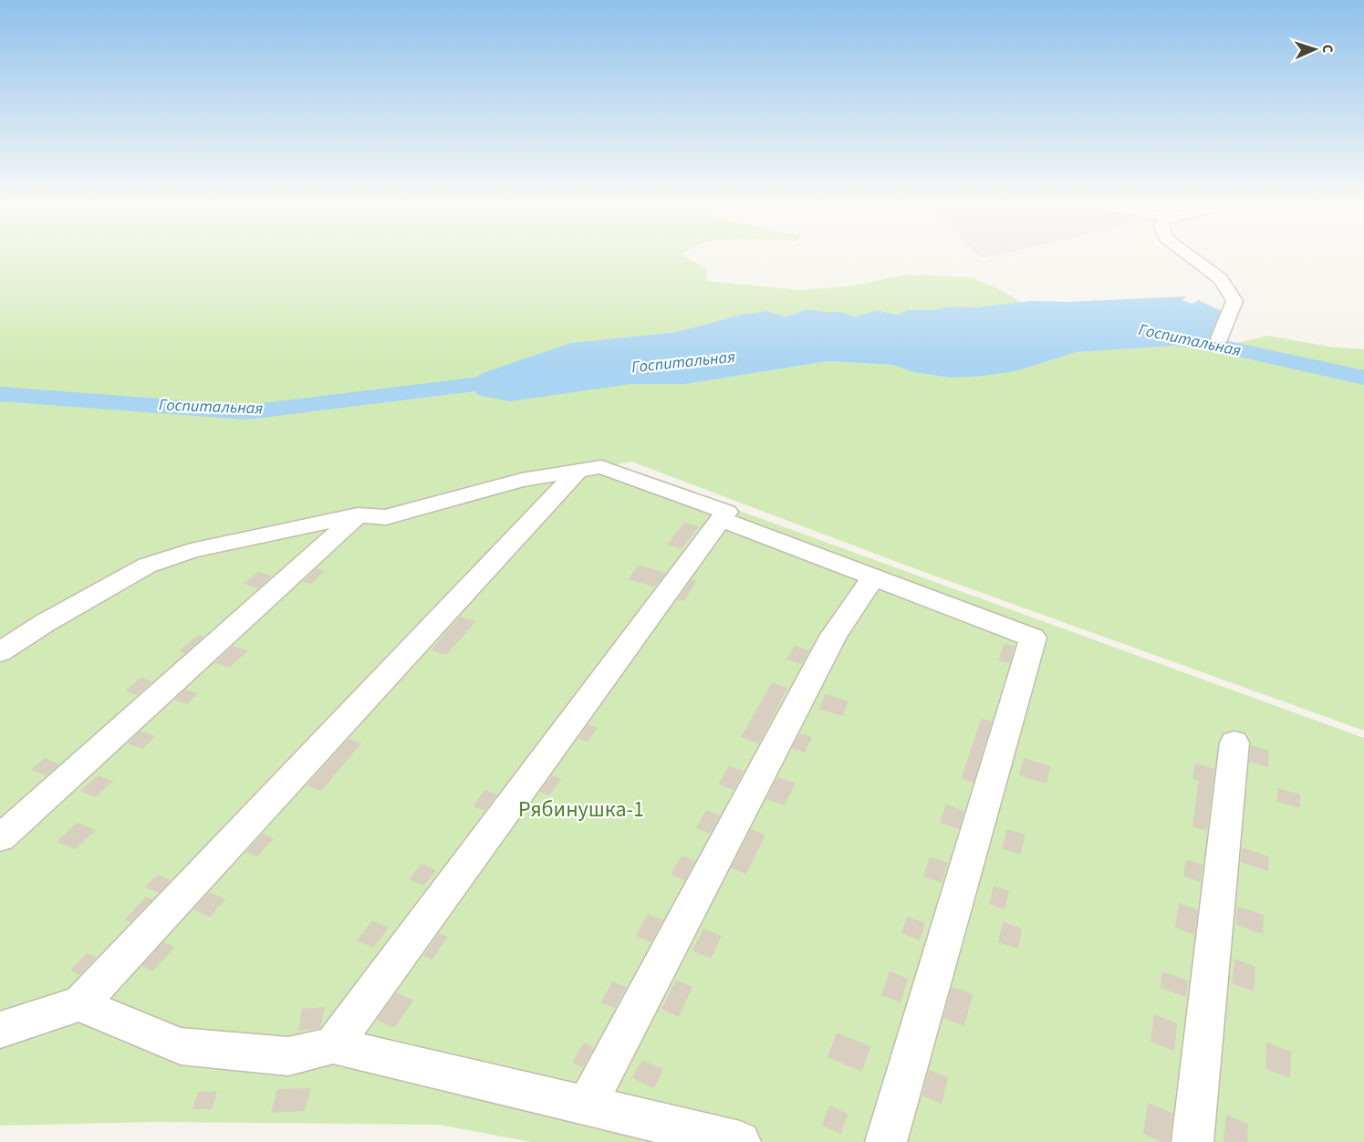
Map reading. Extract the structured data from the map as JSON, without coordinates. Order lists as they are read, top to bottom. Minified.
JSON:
{"water":["Госпитальная"],"parks":["Рябинушка-1"],"north":"right"}
